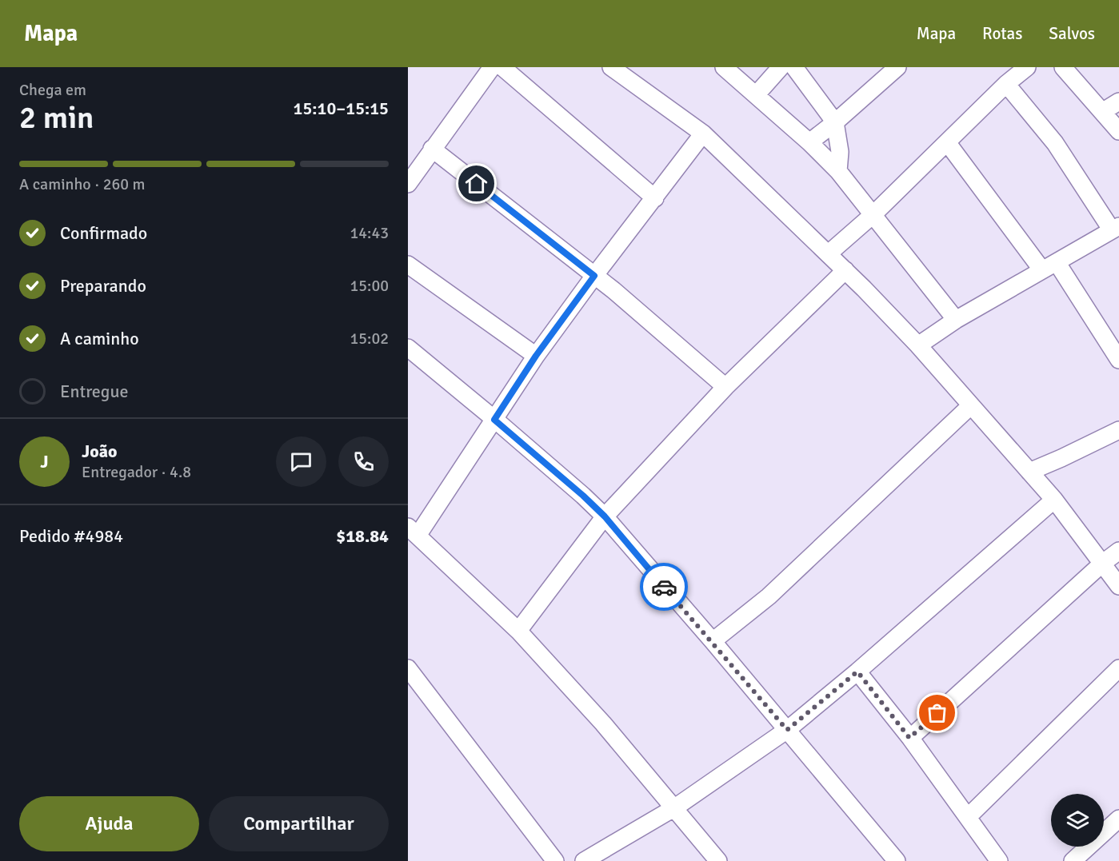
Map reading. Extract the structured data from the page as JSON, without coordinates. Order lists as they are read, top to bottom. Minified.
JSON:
{"page":{"header":"Mapa","nav":["Mapa","Rotas","Salvos"],"heading":["2 min","Chega em","15:10–15:15"],"panel":["João","Entregador · 4.8","Pedido #4984","$18.84"],"bar":"A caminho · 260 m","list":[["Confirmado","14:43"],["Preparando","15:00"],["A caminho","15:02"],"Entregue"],"round":"J","buttons":["Ajuda","Compartilhar"]}}
